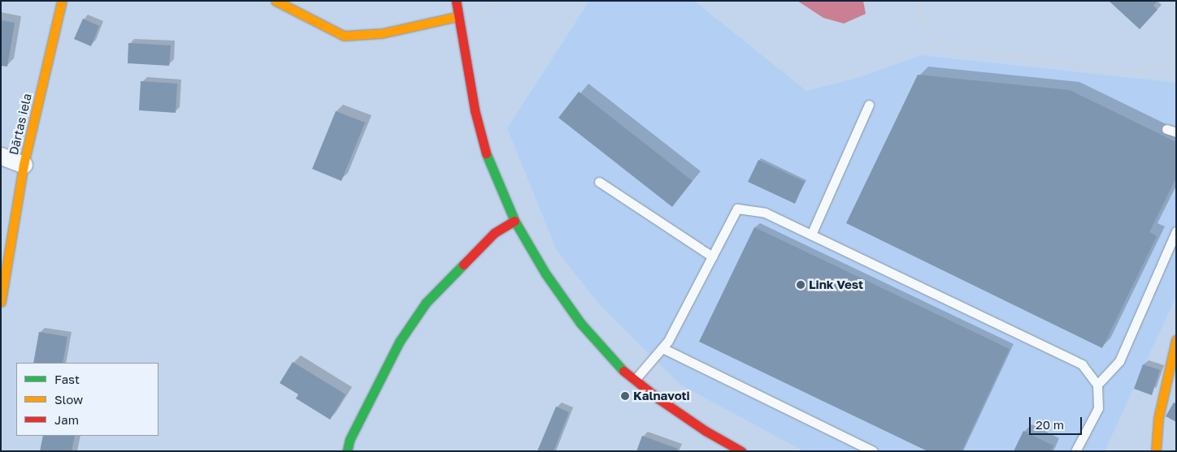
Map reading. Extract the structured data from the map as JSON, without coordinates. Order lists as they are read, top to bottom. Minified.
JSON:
{"streets":{"street":["Dārtas iela"]},"places":["Link Vest","Kalnavoti"],"legend":["Fast","Slow","Jam"],"scale_bar":"20 m"}
